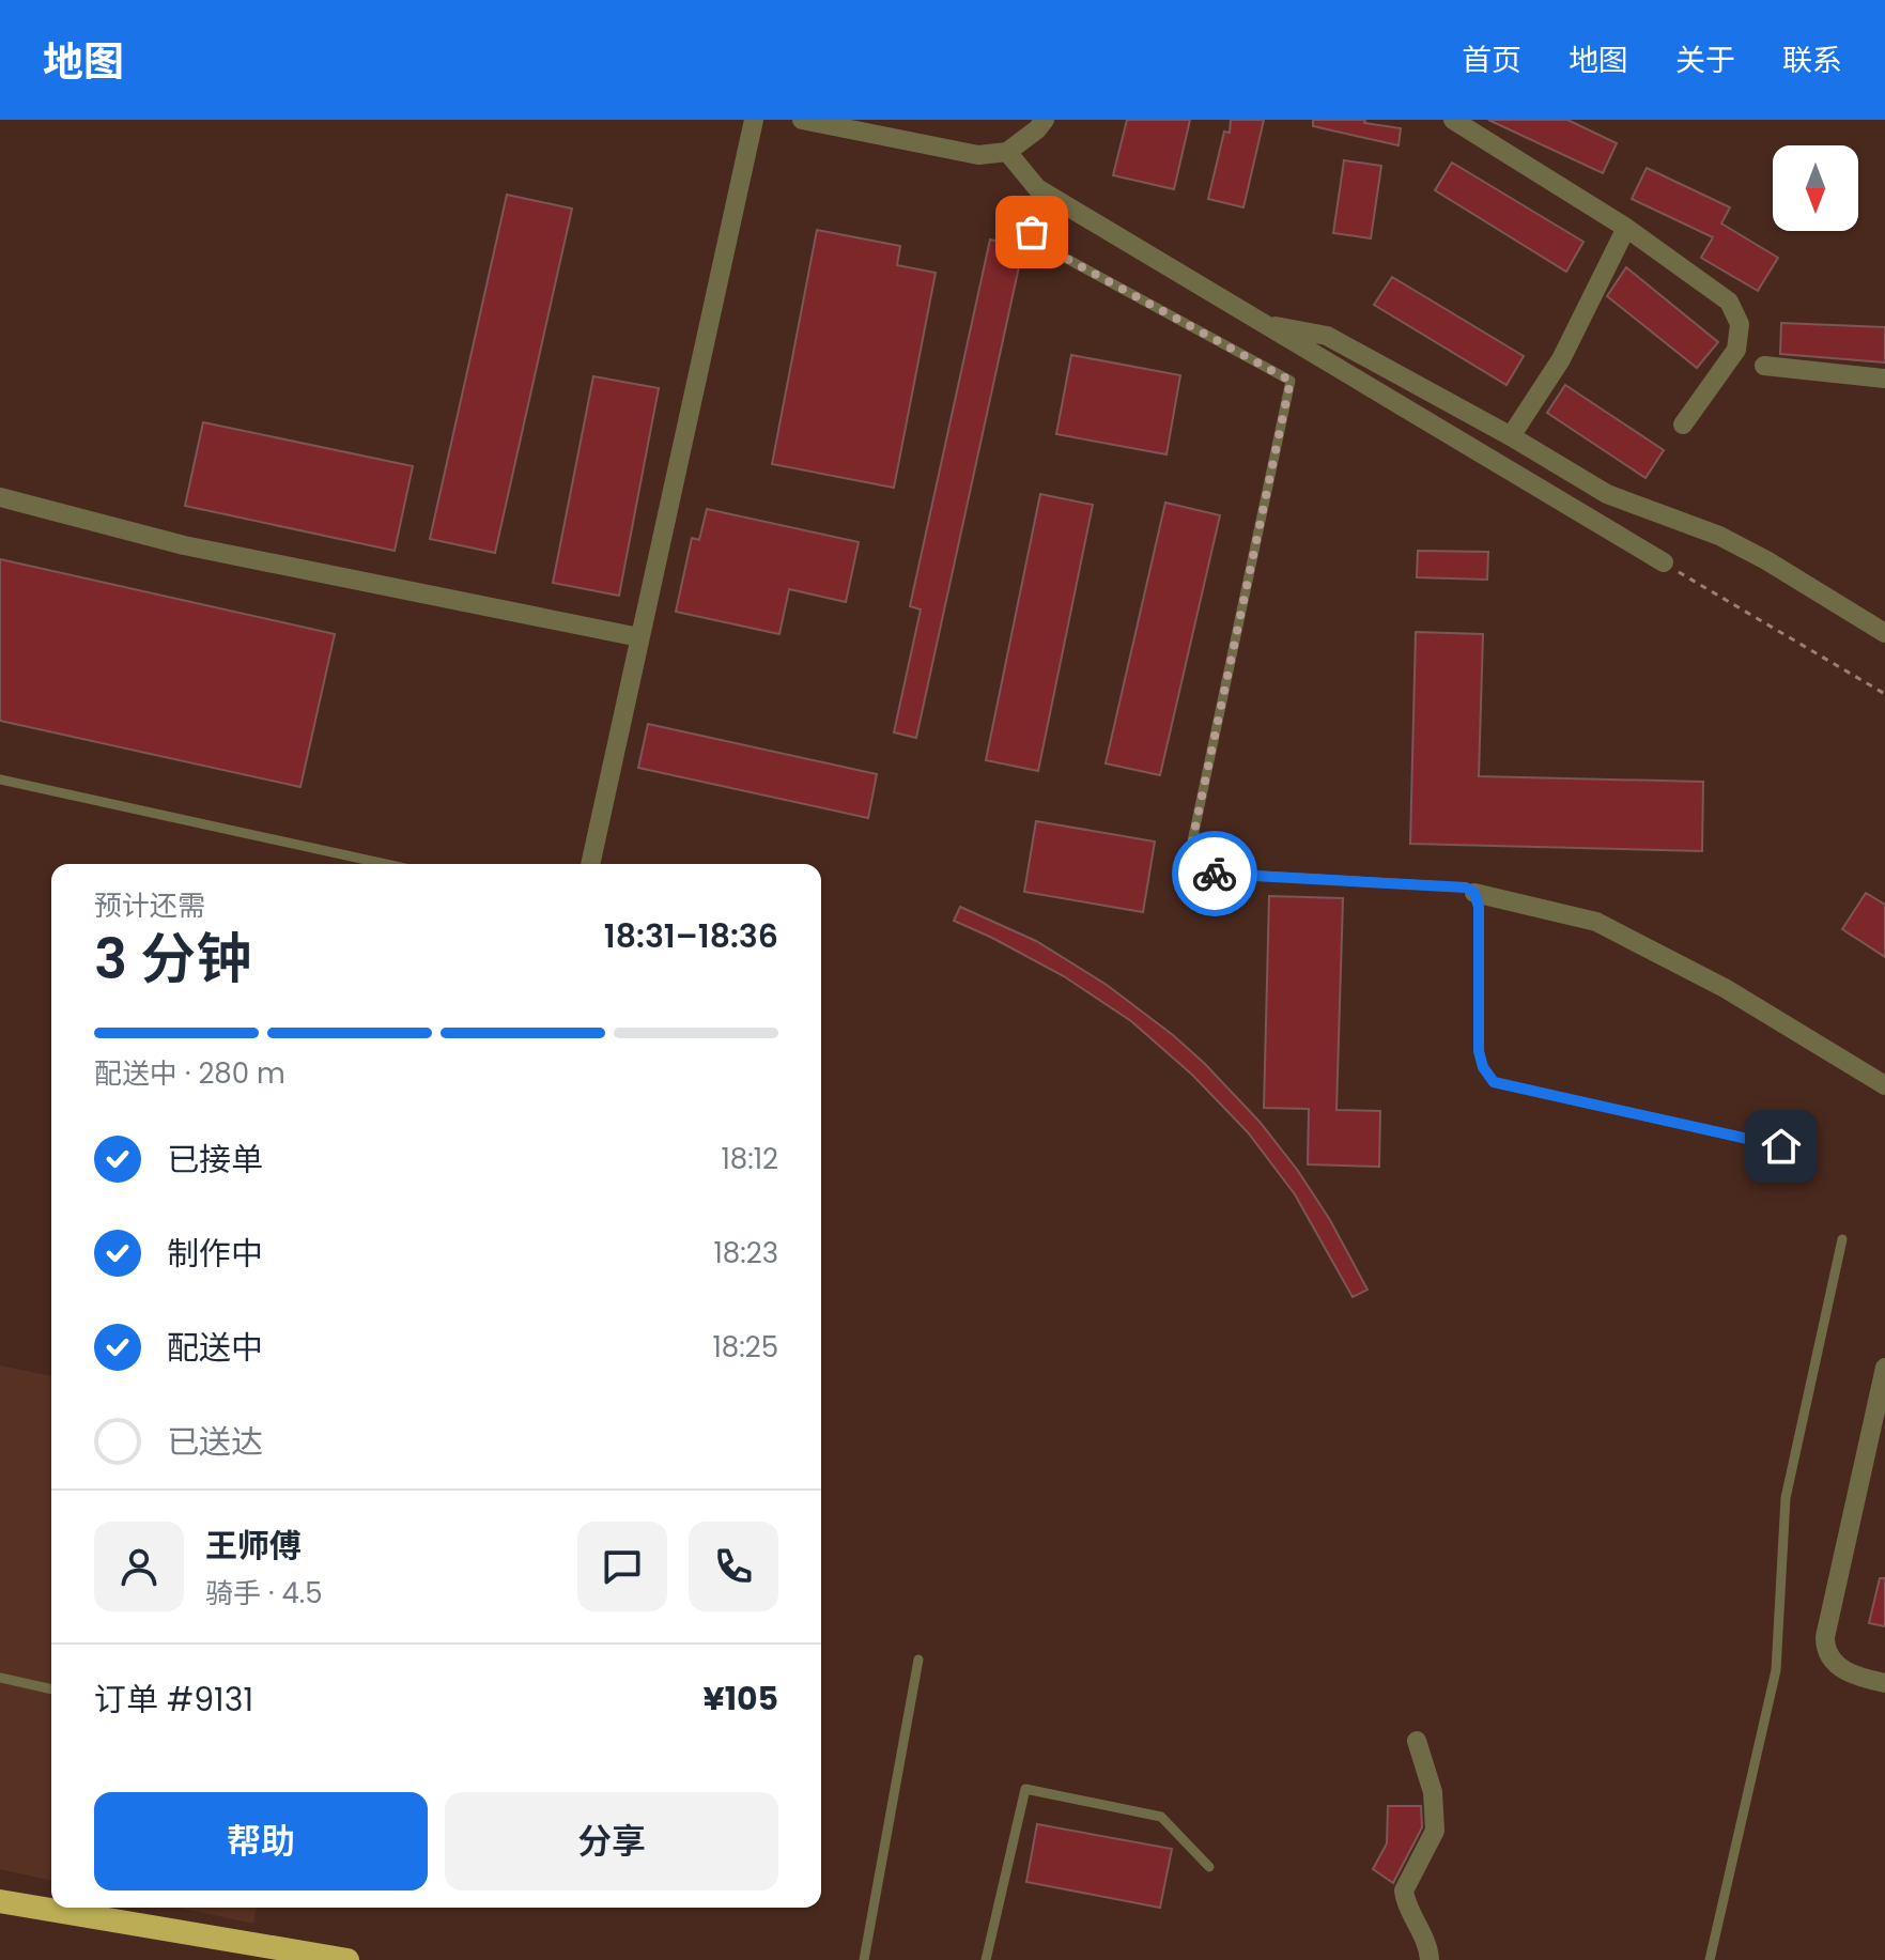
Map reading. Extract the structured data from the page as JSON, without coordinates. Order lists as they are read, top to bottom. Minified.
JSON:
{"north":"bottom","page":{"header":"地图","nav":["首页","地图","关于","联系"],"heading":["3 分钟","预计还需","18:31–18:36"],"panel":["王师傅","骑手 · 4.5","订单 #9131","¥105"],"bar":"配送中 · 280 m","list":[["已接单","18:12"],["制作中","18:23"],["配送中","18:25"],"已送达"],"buttons":["帮助","分享"]}}
